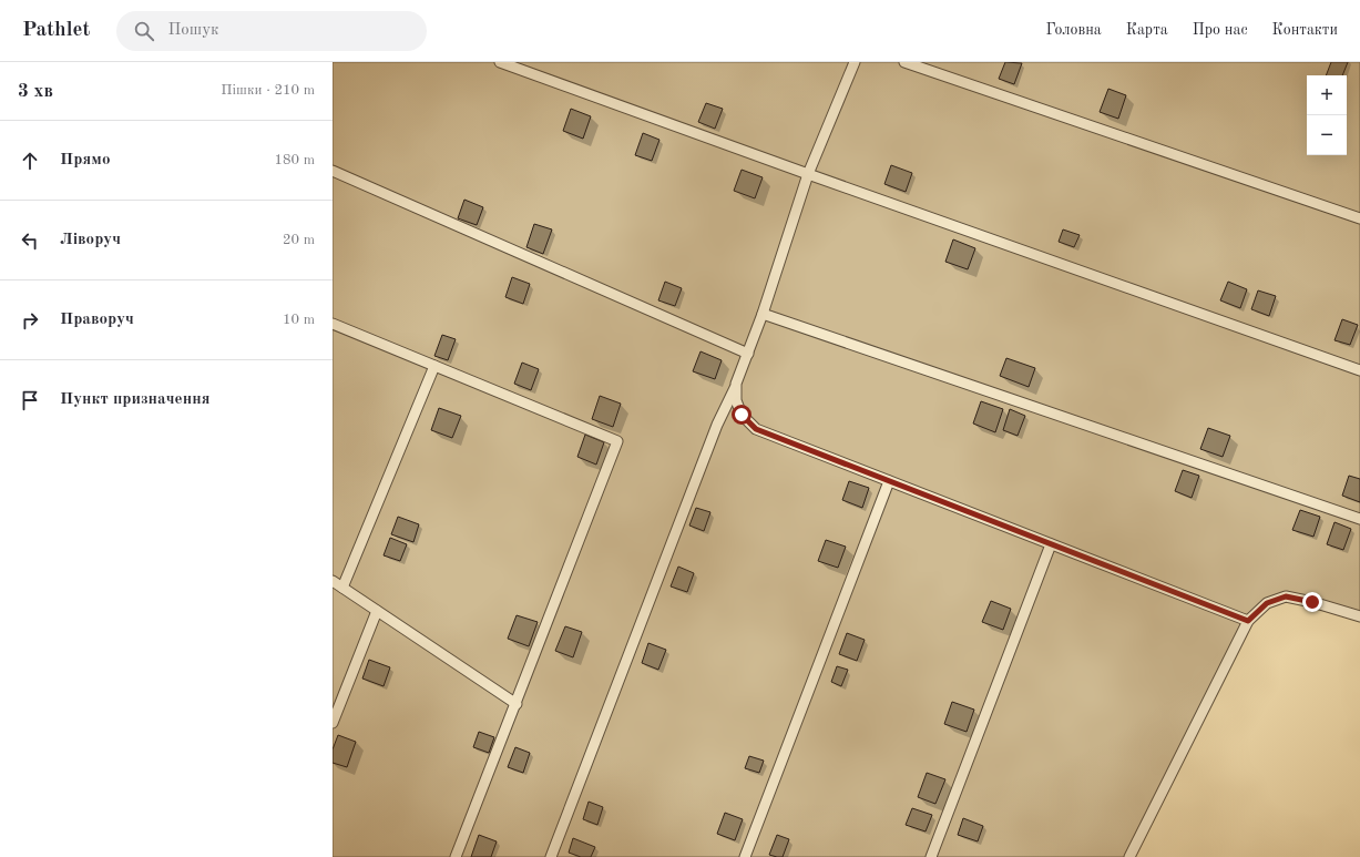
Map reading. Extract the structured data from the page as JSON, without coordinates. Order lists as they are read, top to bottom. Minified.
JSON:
{"page":{"header":"Pathlet","search":"Пошук","nav":["Головна","Карта","Про нас","Контакти"],"heading":["3 хв","Пішки · 210 m"],"map_buttons":["+","−"],"list":[["Прямо","180 m"],["Ліворуч","20 m"],["Праворуч","10 m"],"Пункт призначення"]}}
